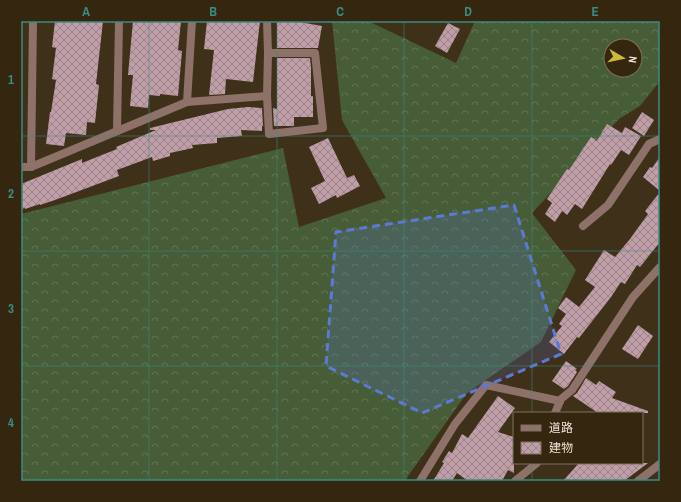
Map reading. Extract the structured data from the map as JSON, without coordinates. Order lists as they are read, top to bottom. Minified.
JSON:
{"legend":["道路","建物"],"north":"right","grid":{"columns":["A","B","C","D","E"],"rows":["1","2","3","4"]}}
